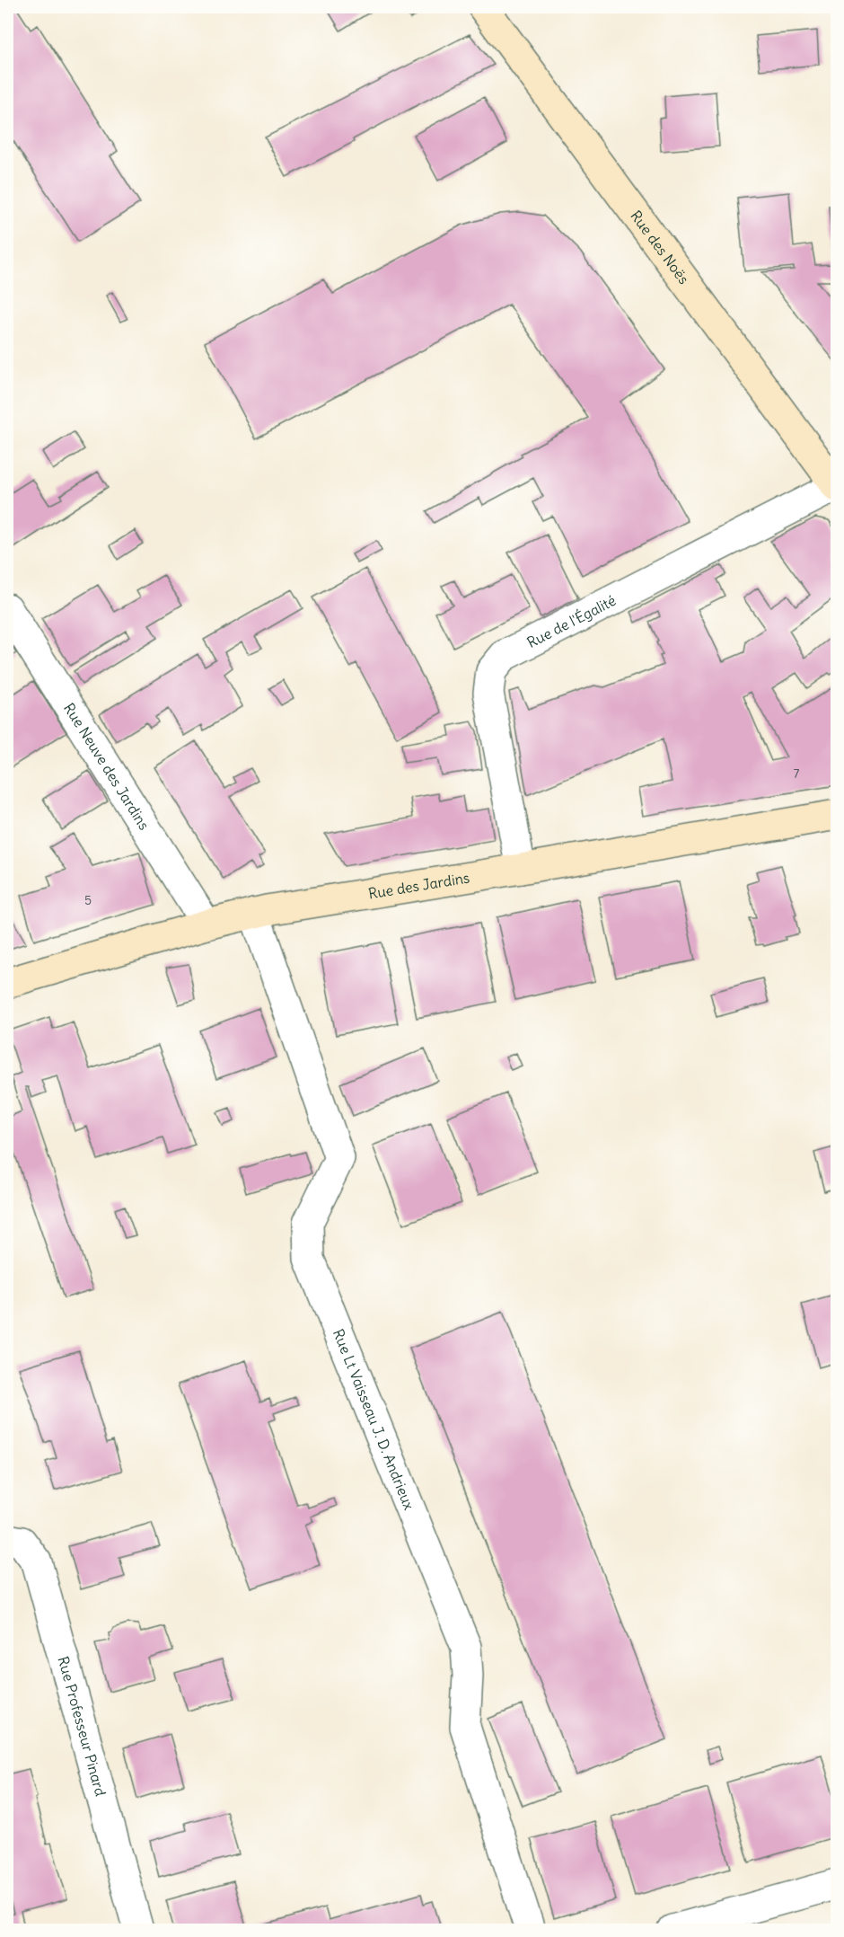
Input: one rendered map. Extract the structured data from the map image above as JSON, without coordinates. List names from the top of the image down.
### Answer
{
  "streets": {
    "street": [
      "Rue des Noës",
      "Rue de l'Égalité",
      "Rue Neuve des Jardins",
      "Rue des Jardins",
      "Rue Lt Vaisseau J. D. Andrieux",
      "Rue Professeur Pinard"
    ]
  },
  "crossings": [
    ["Rue des Noës", "Rue de l'Égalité"],
    ["Rue de l'Égalité", "Rue des Jardins"],
    ["Rue Neuve des Jardins", "Rue des Jardins"],
    ["Rue des Jardins", "Rue Lt Vaisseau J. D. Andrieux"]
  ],
  "house_numbers": ["7", "5"]
}
